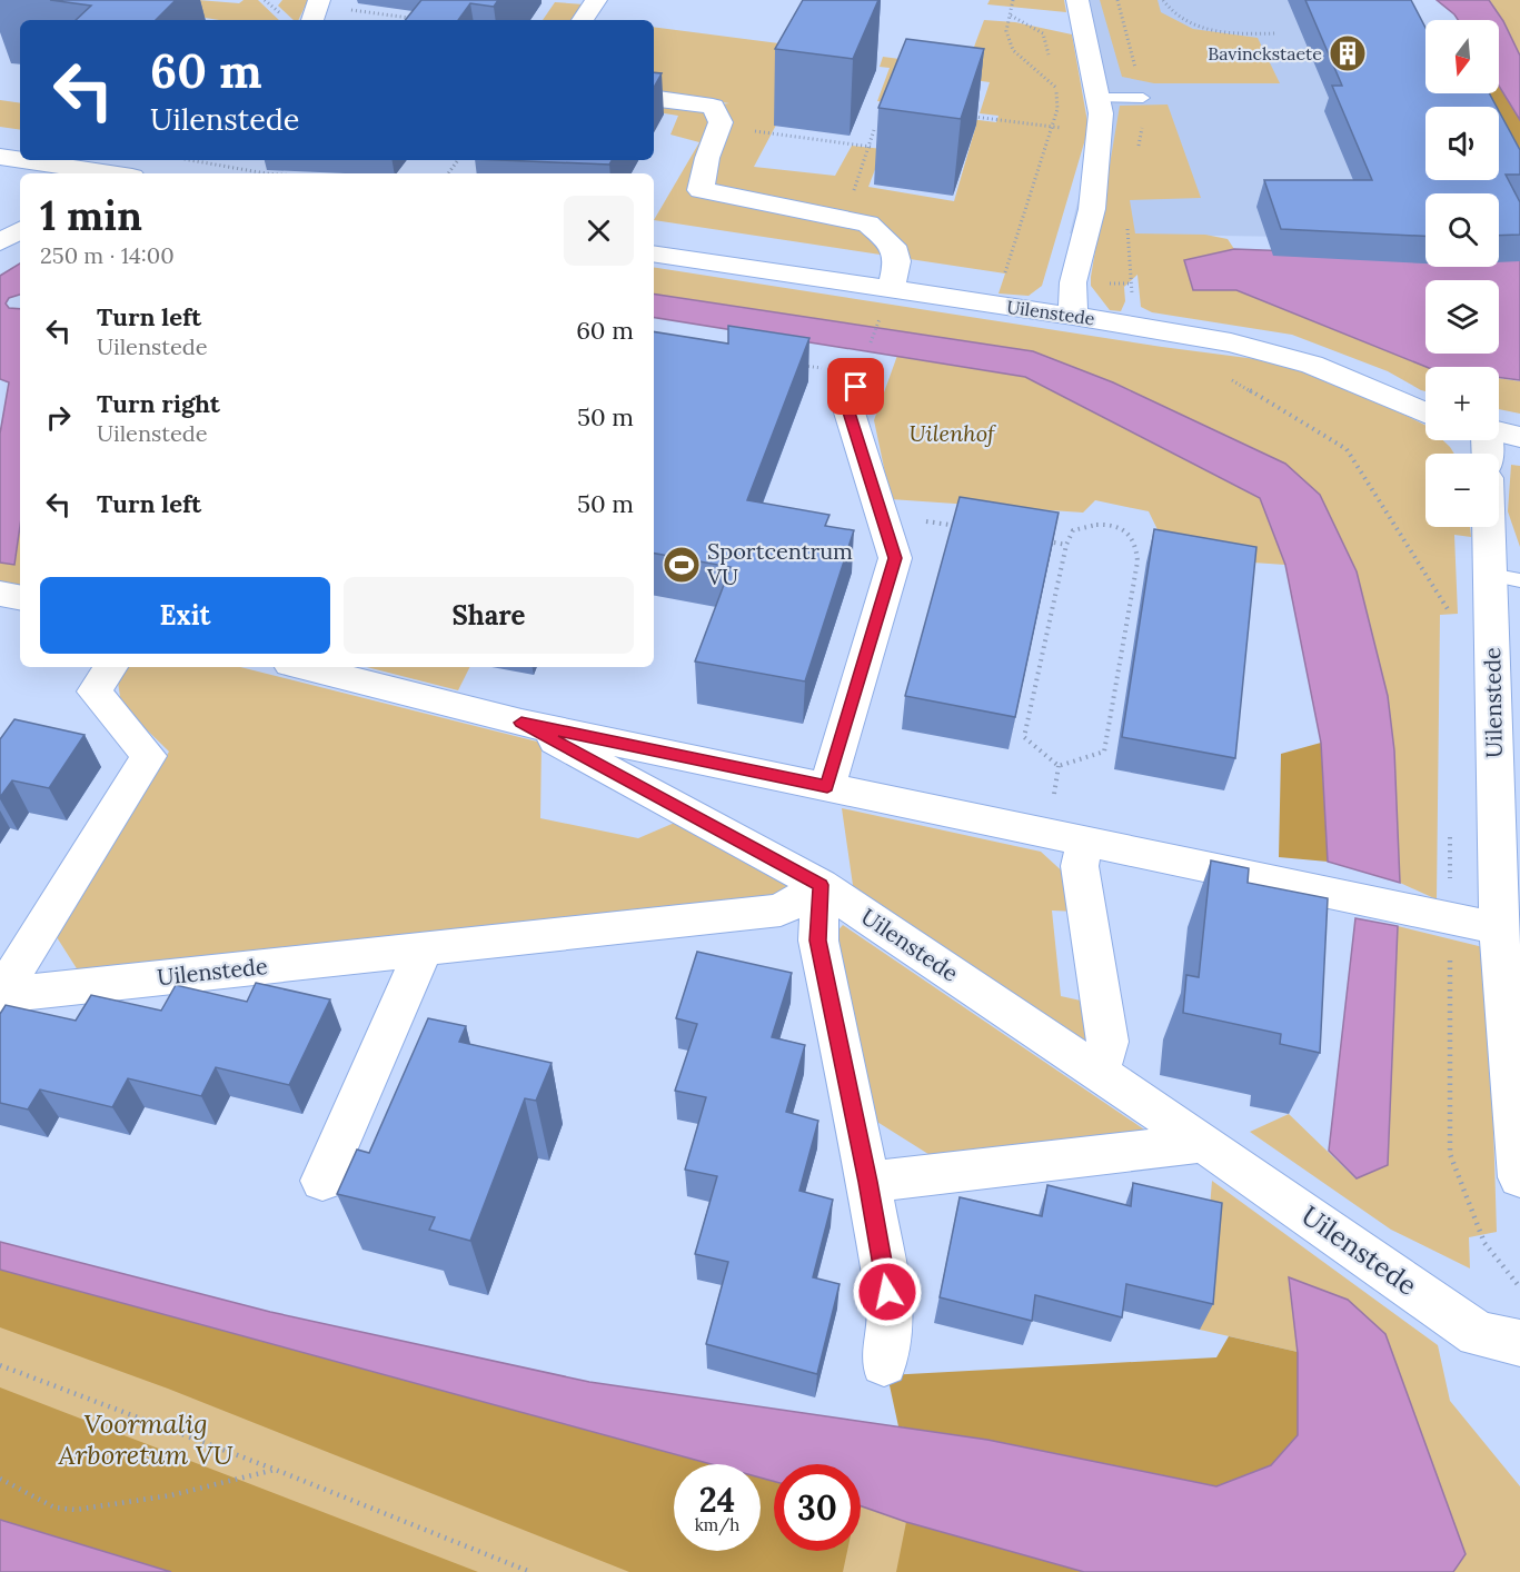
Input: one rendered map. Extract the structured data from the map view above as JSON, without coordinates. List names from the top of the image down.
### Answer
{
  "streets": {
    "street": ["Uilenstede"]
  },
  "parks": ["Uilenhof", "Voormalig Arboretum VU"],
  "places": {
    "building": ["Bavinckstaete"],
    "sports": ["Sportcentrum VU"]
  },
  "north": "bottom",
  "page": {
    "map_buttons": ["+", "−"],
    "turn": ["60 m", "Uilenstede"],
    "heading": ["1 min", "250 m · 14:00"],
    "list": [
      {
        "name": "Turn left",
        "note": "Uilenstede",
        "value": "60 m"
      },
      {
        "name": "Turn right",
        "note": "Uilenstede",
        "value": "50 m"
      },
      {
        "name": "Turn left",
        "value": "50 m"
      }
    ],
    "buttons": ["Exit", "Share"],
    "speed": "24 km/h",
    "limit": "30"
  }
}
